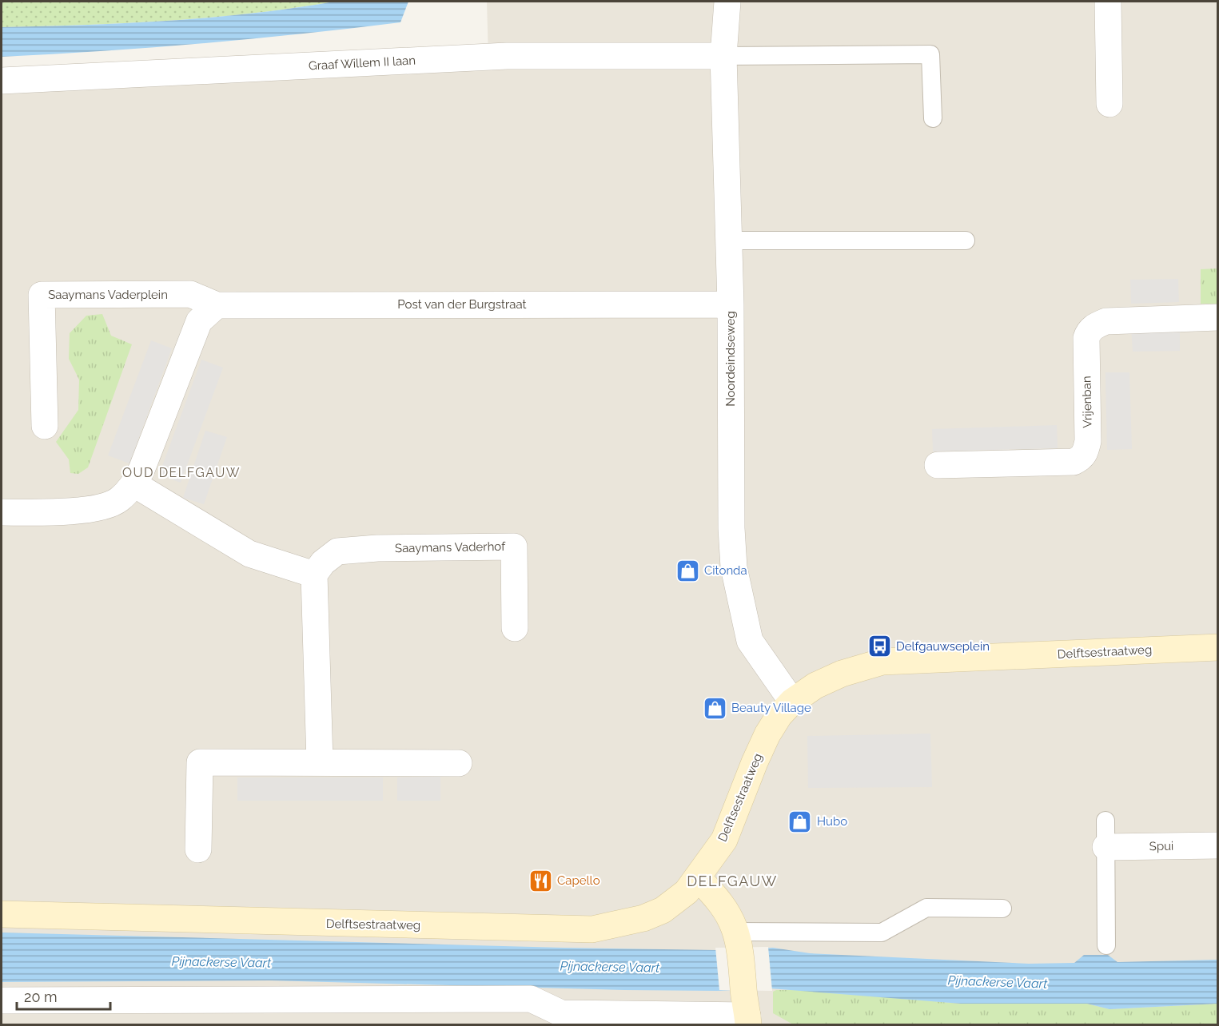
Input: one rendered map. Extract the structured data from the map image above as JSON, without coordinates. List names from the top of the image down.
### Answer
{
  "streets": {
    "street": [
      "Graaf Willem II laan",
      "Saaymans Vaderplein",
      "Post van der Burgstraat",
      "Noordeindseweg",
      "Vrijenban",
      "Saaymans Vaderhof",
      "Delftsestraatweg",
      "Spui"
    ]
  },
  "crossings": [
    ["Graaf Willem II laan", "Noordeindseweg"],
    ["Saaymans Vaderplein", "Post van der Burgstraat"],
    ["Post van der Burgstraat", "Noordeindseweg"],
    ["Noordeindseweg", "Delftsestraatweg"]
  ],
  "districts": ["OUD DELFGAUW", "DELFGAUW"],
  "water": ["Pijnackerse Vaart"],
  "places": {
    "shop": ["Citonda", "Beauty Village", "Hubo"],
    "bus stop": ["Delfgauwseplein"],
    "restaurant": ["Capello"]
  },
  "scale_bar": "20 m"
}
